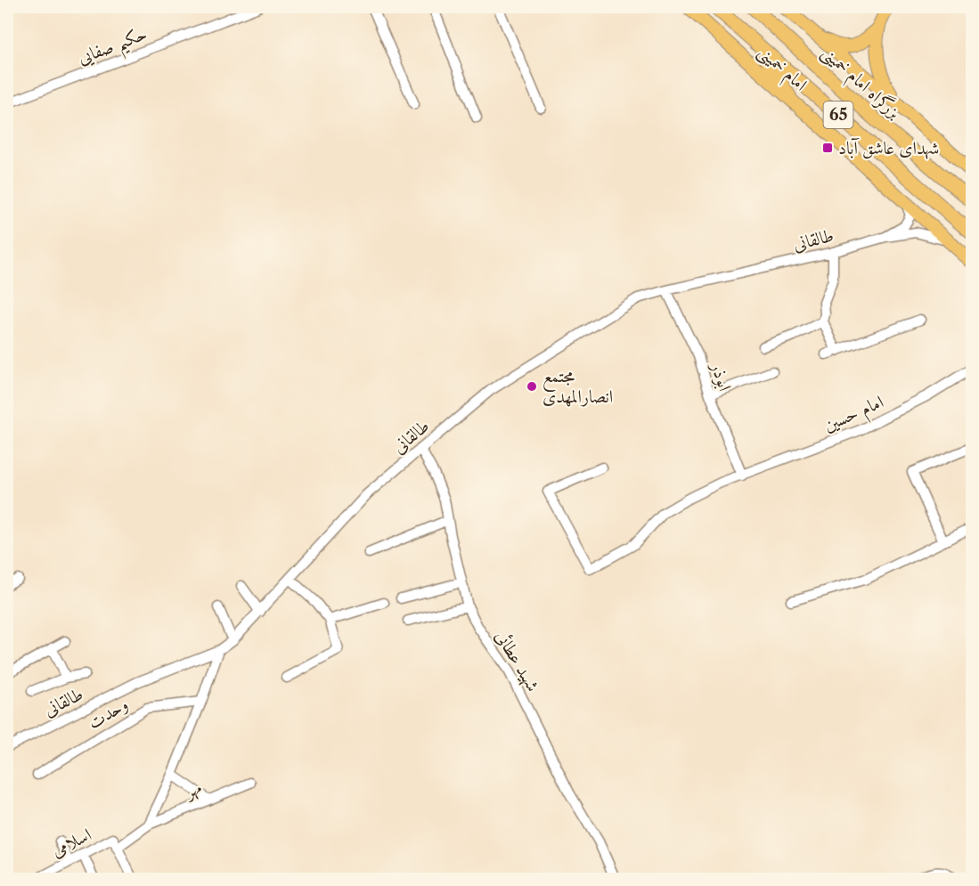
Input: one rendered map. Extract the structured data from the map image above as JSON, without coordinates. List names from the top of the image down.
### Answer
{
  "streets": {
    "highway": ["بزرگراه امام خمینی", "65"],
    "main road": ["امام خمینی"],
    "street": [
      "حکیم صفایی",
      "طالقانی",
      "ابوذر",
      "امام حسین",
      "شهید عطائی",
      "وحدت",
      "مهر",
      "اسلامی"
    ]
  },
  "crossings": [
    ["طالقانی", "ابوذر"],
    ["طالقانی", "شهید عطائی"],
    ["ابوذر", "امام حسین"]
  ],
  "places": {
    "transit": ["شهدای عاشق آباد"],
    "other": ["مجتمع انصارالمهدی"]
  }
}
